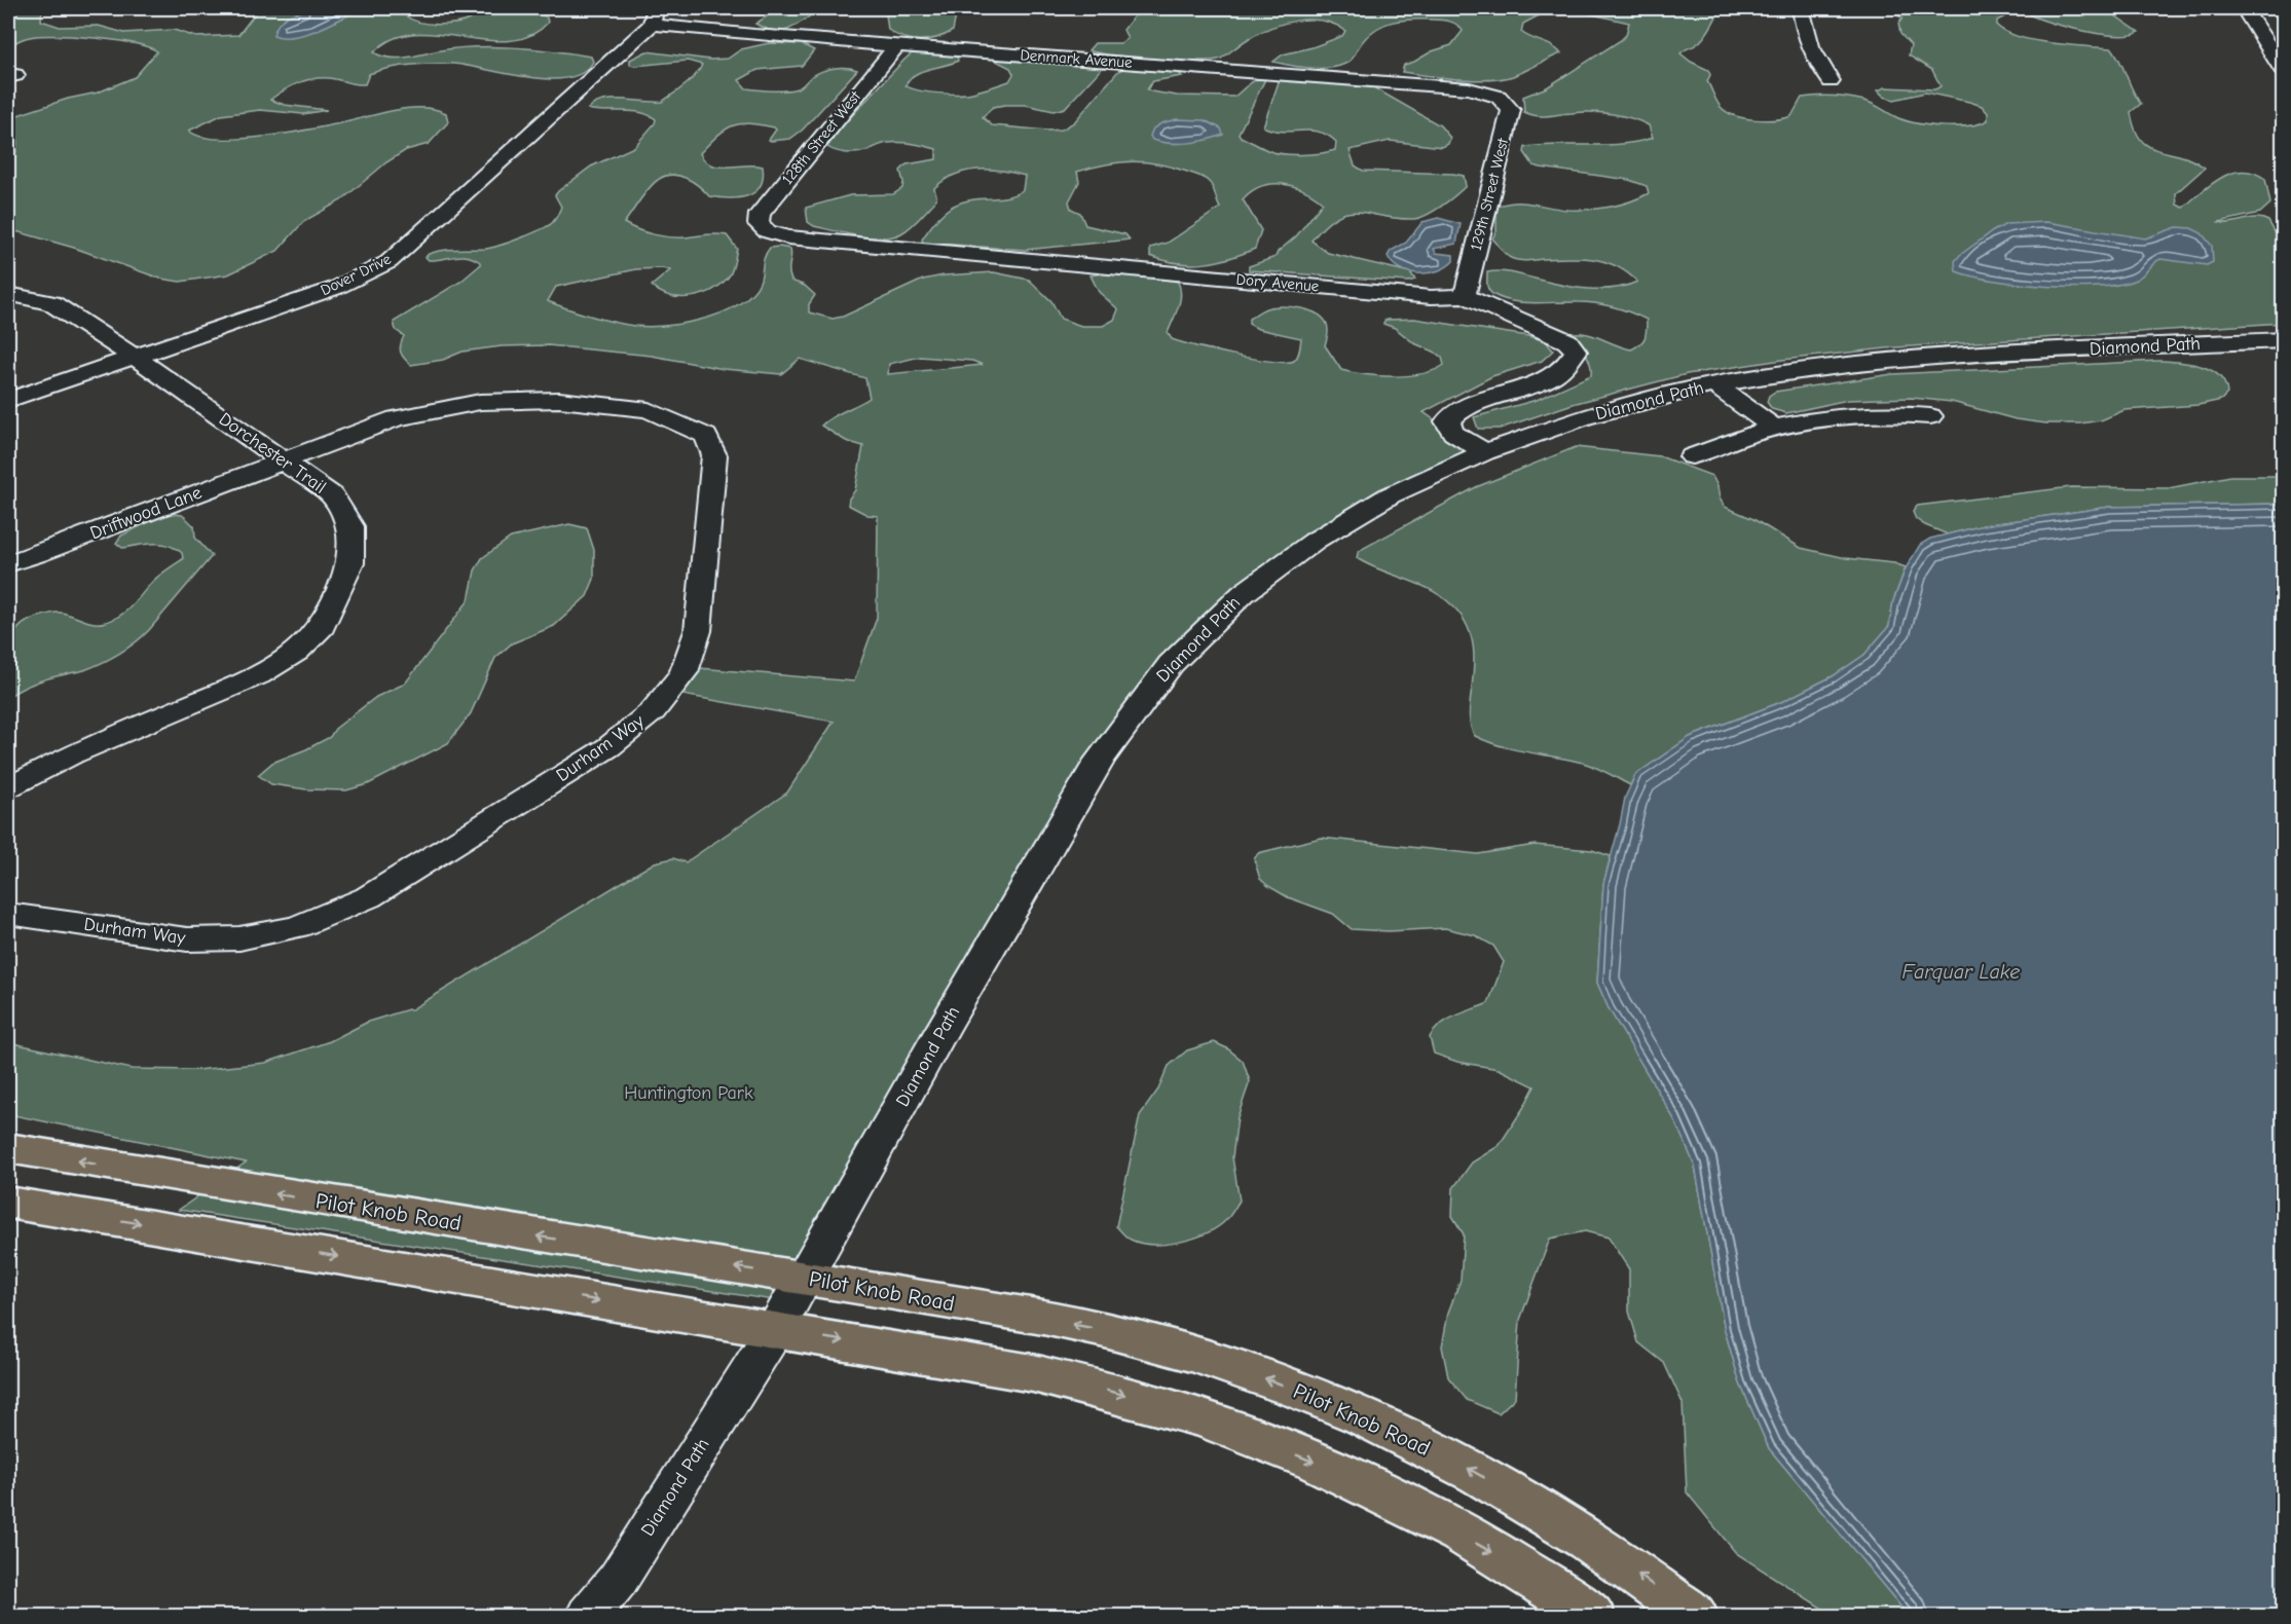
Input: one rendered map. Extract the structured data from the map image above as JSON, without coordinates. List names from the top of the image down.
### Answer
{
  "streets": {
    "main road": ["Pilot Knob Road"],
    "street": [
      "Denmark Avenue",
      "128th Street West",
      "129th Street West",
      "Dover Drive",
      "Dory Avenue",
      "Diamond Path",
      "Dorchester Trail",
      "Driftwood Lane",
      "Durham Way"
    ]
  },
  "crossings": [
    ["Denmark Avenue", "128th Street West"],
    ["Denmark Avenue", "129th Street West"],
    ["Denmark Avenue", "Dover Drive"],
    ["128th Street West", "Dory Avenue"],
    ["129th Street West", "Dory Avenue"],
    ["Dover Drive", "Dorchester Trail"],
    ["Dory Avenue", "Diamond Path"],
    ["Diamond Path", "Pilot Knob Road"],
    ["Dorchester Trail", "Driftwood Lane"],
    ["Dorchester Trail", "Durham Way"],
    ["Driftwood Lane", "Durham Way"]
  ],
  "water": ["Farquar Lake"],
  "parks": ["Huntington Park"]
}
